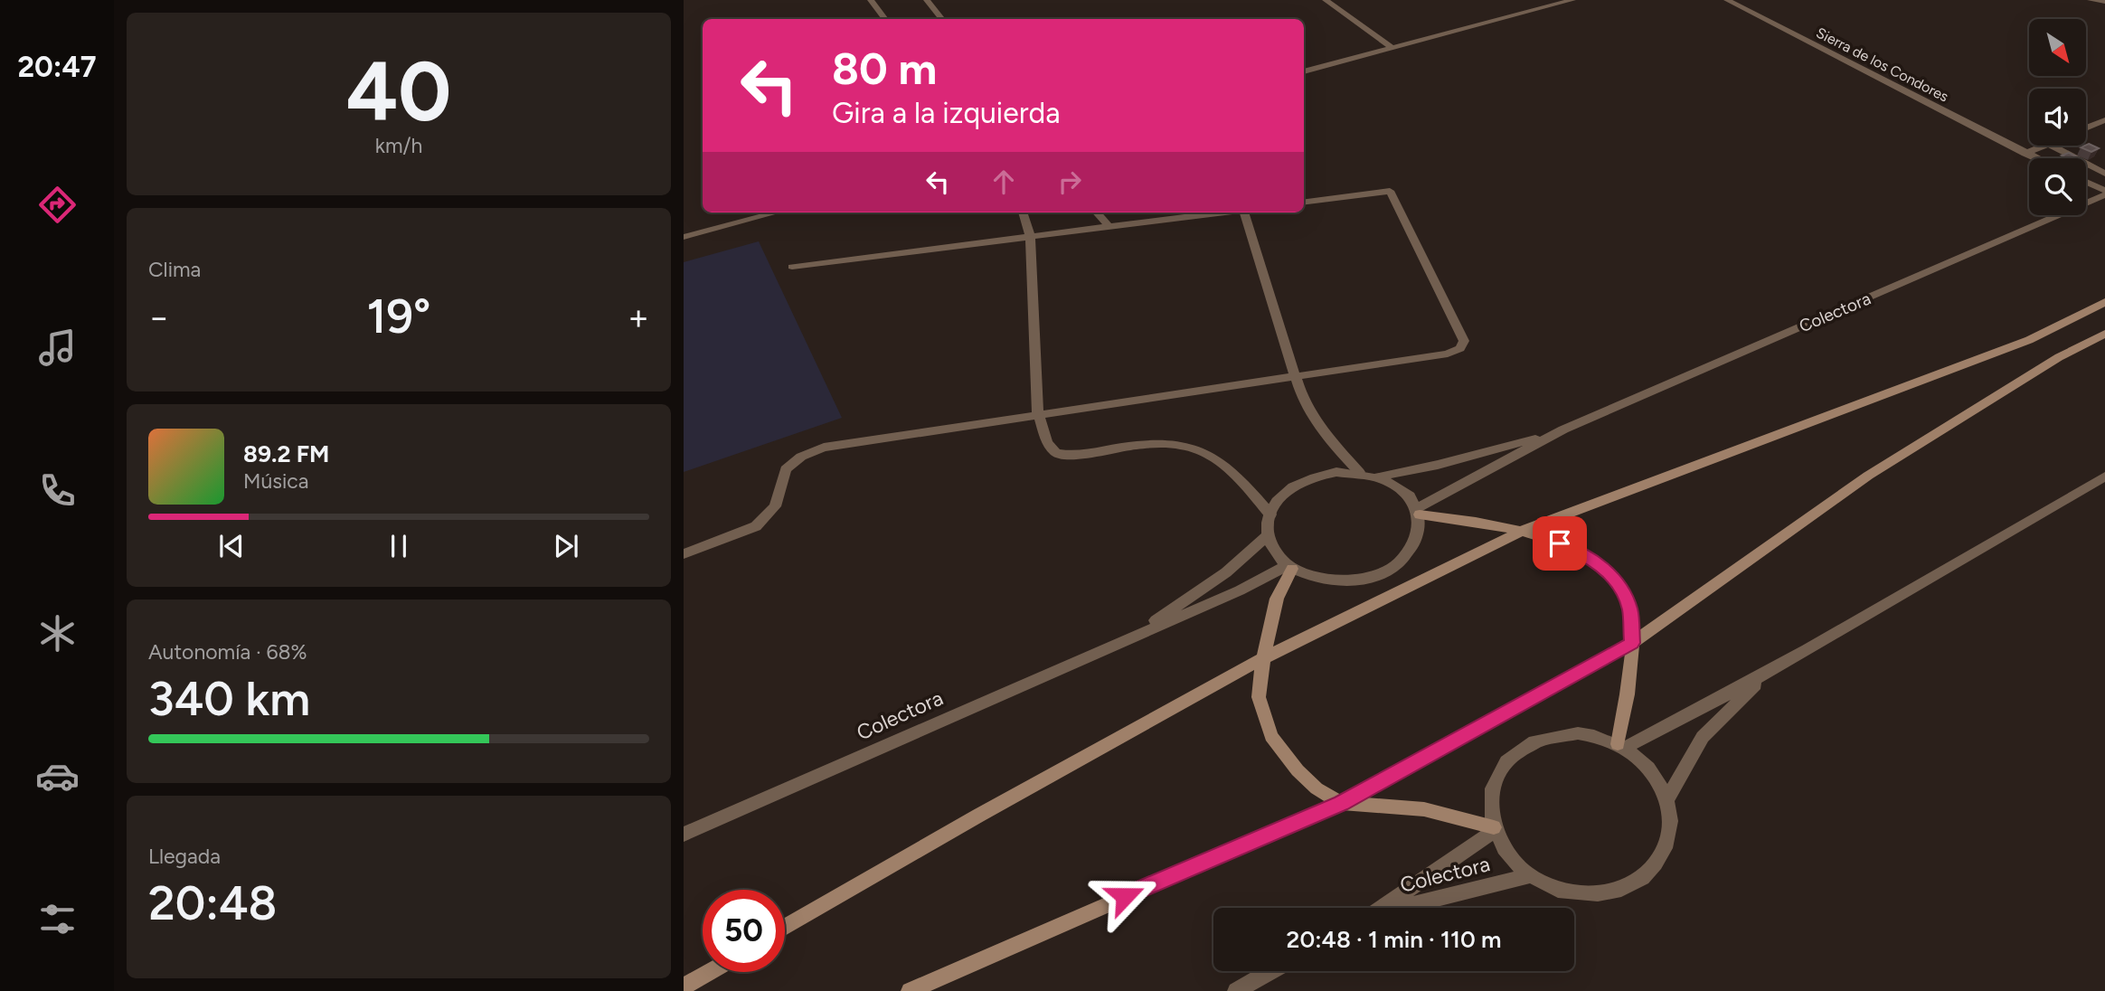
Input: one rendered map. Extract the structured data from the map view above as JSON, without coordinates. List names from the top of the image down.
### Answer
{
  "streets": {
    "street": ["Sierra de los Condores", "Colectora"]
  },
  "north": "bottom right",
  "page": {
    "tabs": "20:47",
    "tile": [
      ["40", "km/h"],
      "Clima",
      ["Autonomía · 68%", "340 km"],
      ["Llegada", "20:48"]
    ],
    "turn": ["80 m", "Gira a la izquierda"],
    "heat": ["−", "19°", "+"],
    "song": ["89.2 FM", "Música"],
    "limit": "50",
    "trip": "20:48 · 1 min · 110 m"
  }
}
